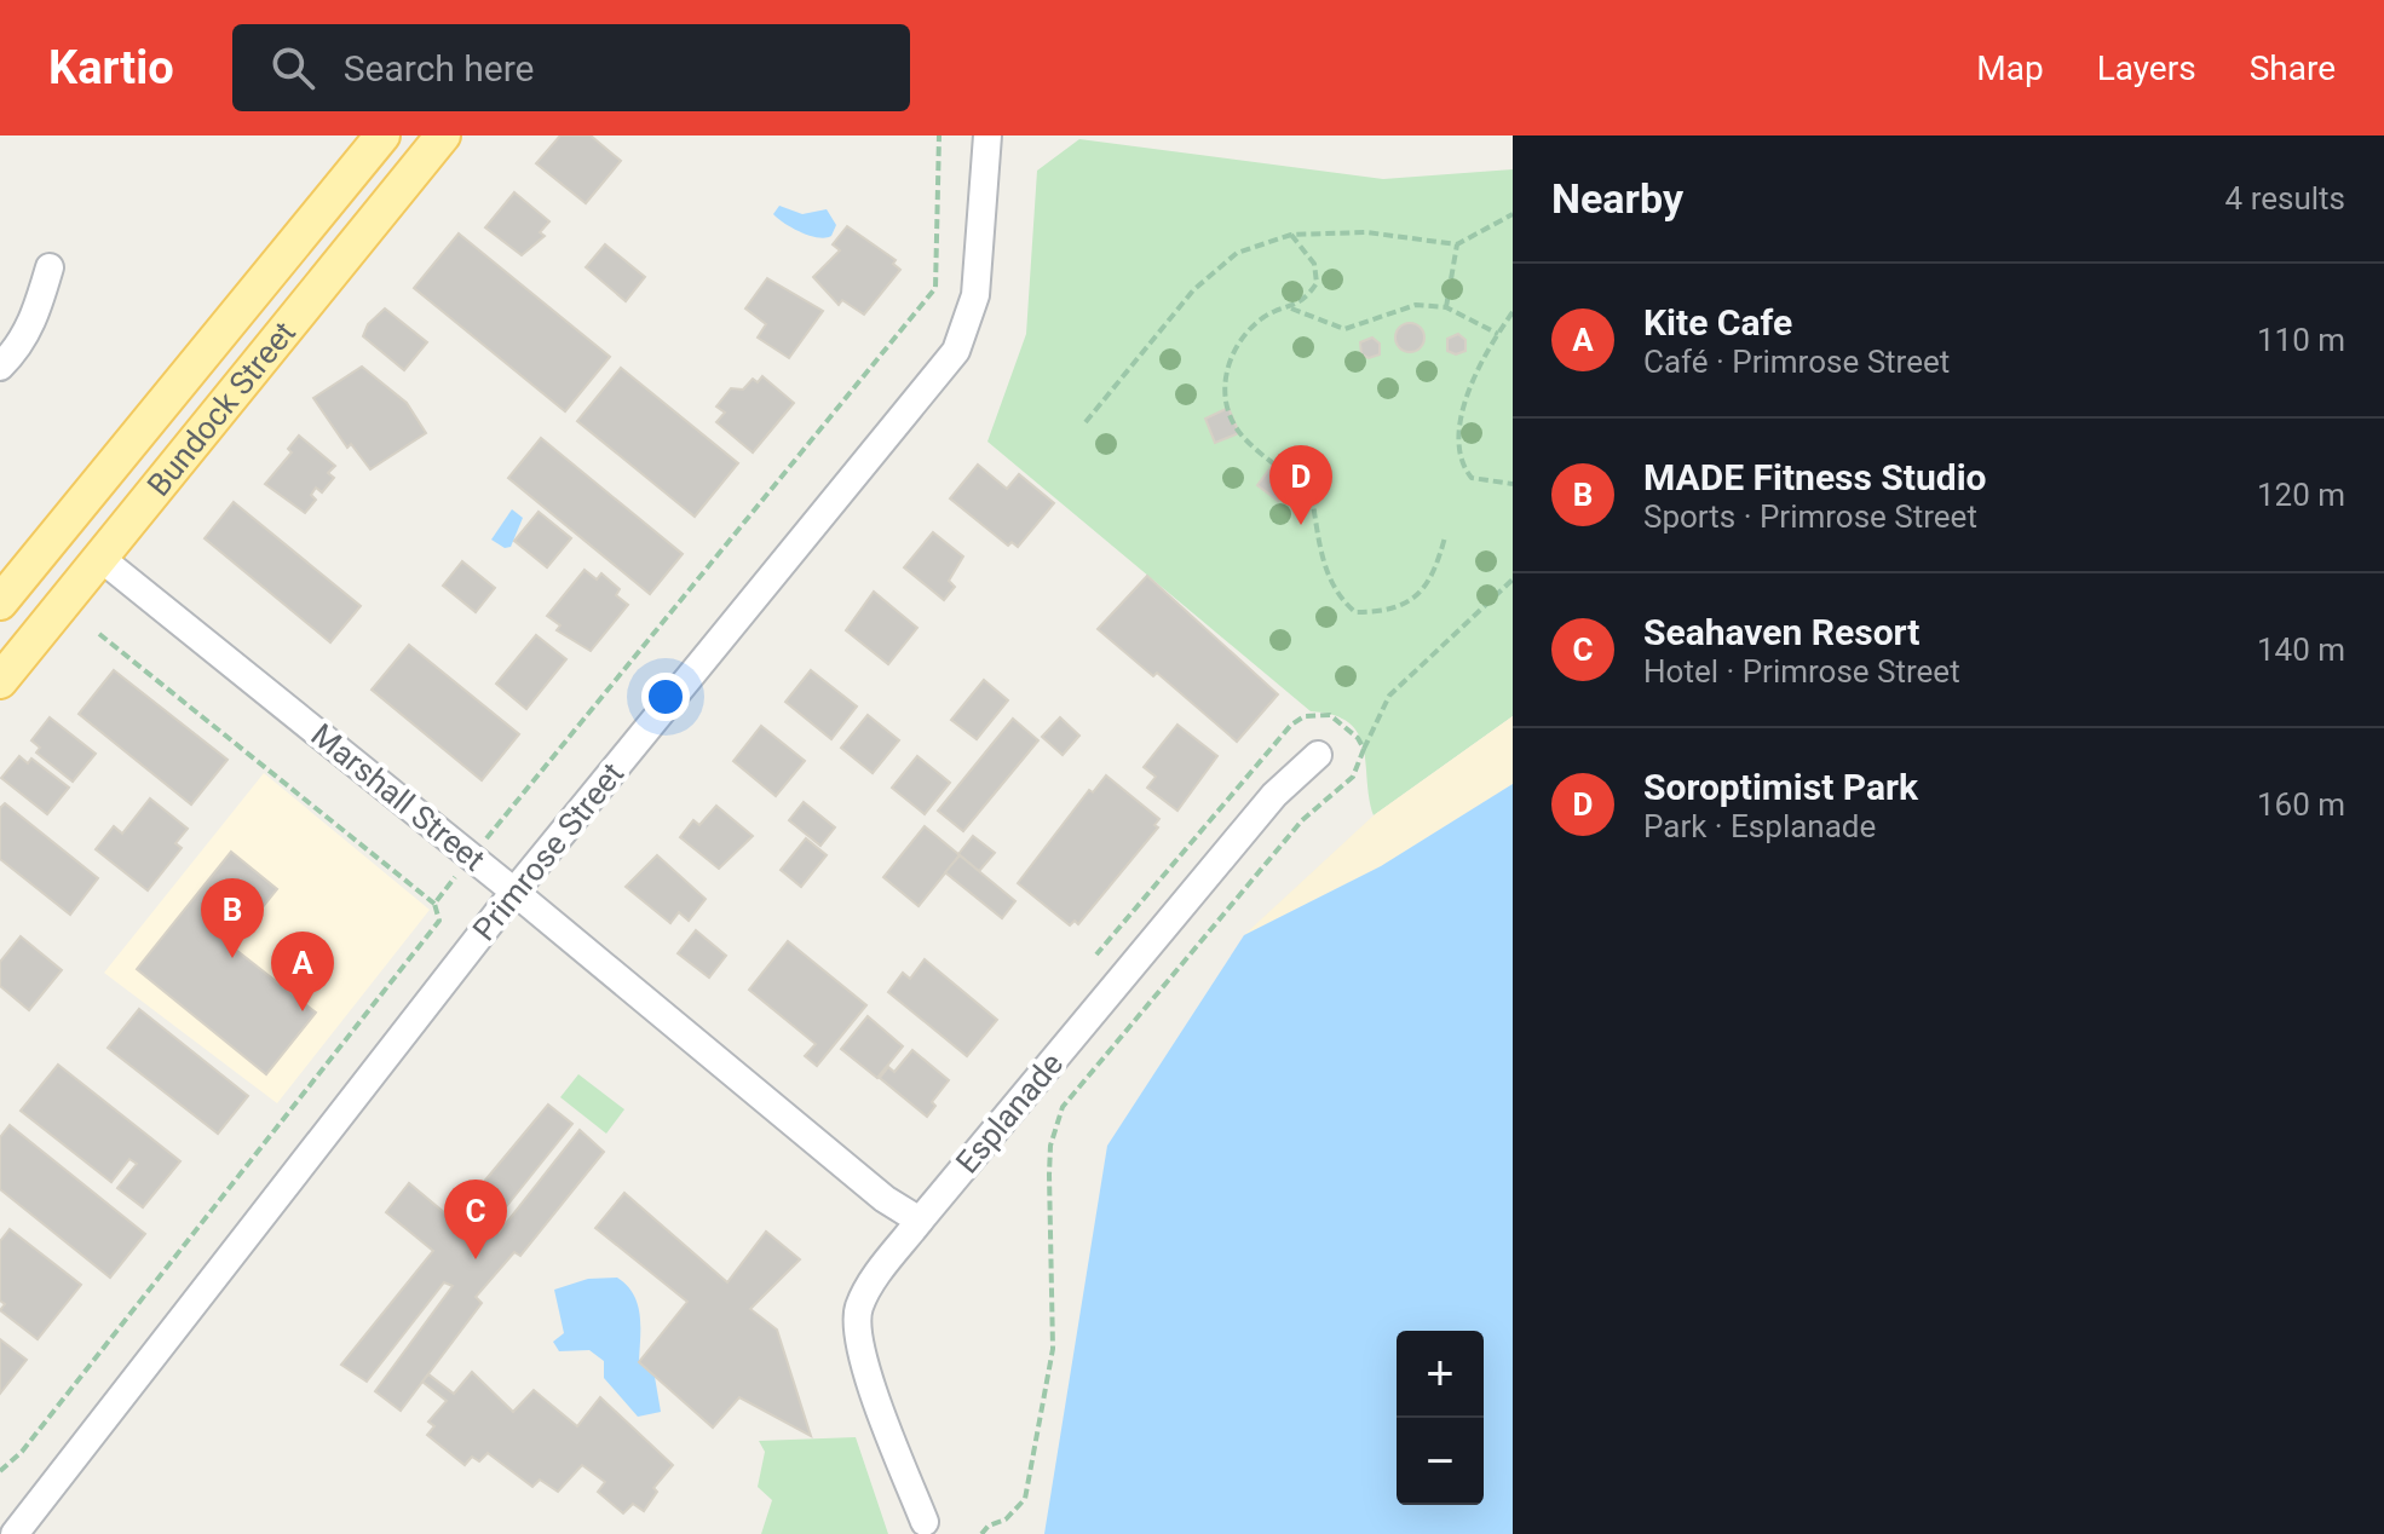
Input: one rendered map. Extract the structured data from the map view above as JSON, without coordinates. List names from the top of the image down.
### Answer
{
  "streets": {
    "main road": ["Bundock Street"],
    "street": ["Marshall Street", "Primrose Street", "Esplanade"]
  },
  "crossings": [
    ["Bundock Street", "Marshall Street"],
    ["Marshall Street", "Primrose Street"],
    ["Marshall Street", "Esplanade"]
  ],
  "page": {
    "header": "Kartio",
    "search": "Search here",
    "nav": ["Map", "Layers", "Share"],
    "heading": ["Nearby", "4 results"],
    "list": [
      {
        "mark": "A",
        "name": "Kite Cafe",
        "note": "Café · Primrose Street",
        "value": "110 m"
      },
      {
        "mark": "B",
        "name": "MADE Fitness Studio",
        "note": "Sports · Primrose Street",
        "value": "120 m"
      },
      {
        "mark": "C",
        "name": "Seahaven Resort",
        "note": "Hotel · Primrose Street",
        "value": "140 m"
      },
      {
        "mark": "D",
        "name": "Soroptimist Park",
        "note": "Park · Esplanade",
        "value": "160 m"
      }
    ],
    "pins": [
      "D",
      "B",
      "A",
      "C"
    ],
    "map_buttons": ["+", "−"]
  }
}
